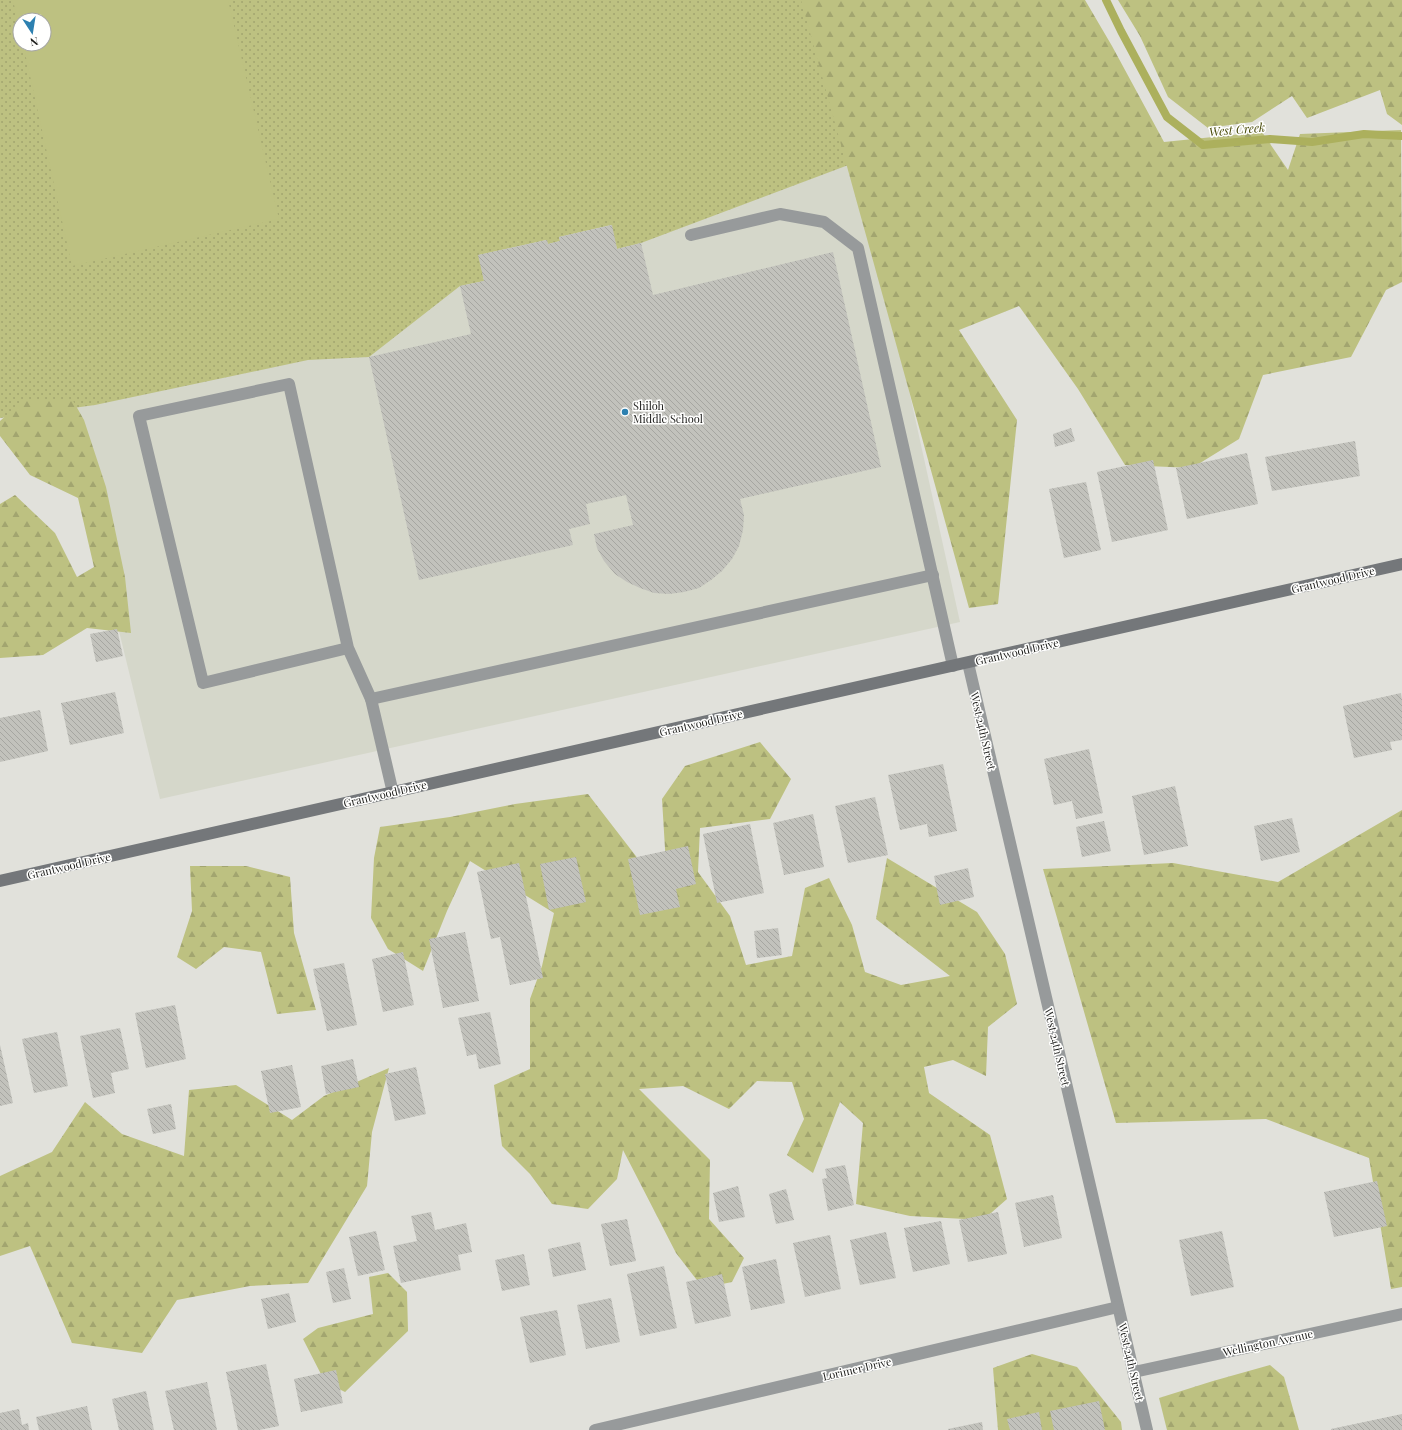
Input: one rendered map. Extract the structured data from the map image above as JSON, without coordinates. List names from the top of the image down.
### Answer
{
  "streets": {
    "street": [
      "Grantwood Drive",
      "West 24th Street",
      "Wellington Avenue",
      "Lorimer Drive"
    ]
  },
  "crossings": [
    ["Grantwood Drive", "West 24th Street"],
    ["West 24th Street", "Wellington Avenue"],
    ["West 24th Street", "Lorimer Drive"]
  ],
  "water": ["West Creek"],
  "places": ["Shiloh Middle School"],
  "north": "bottom"
}
